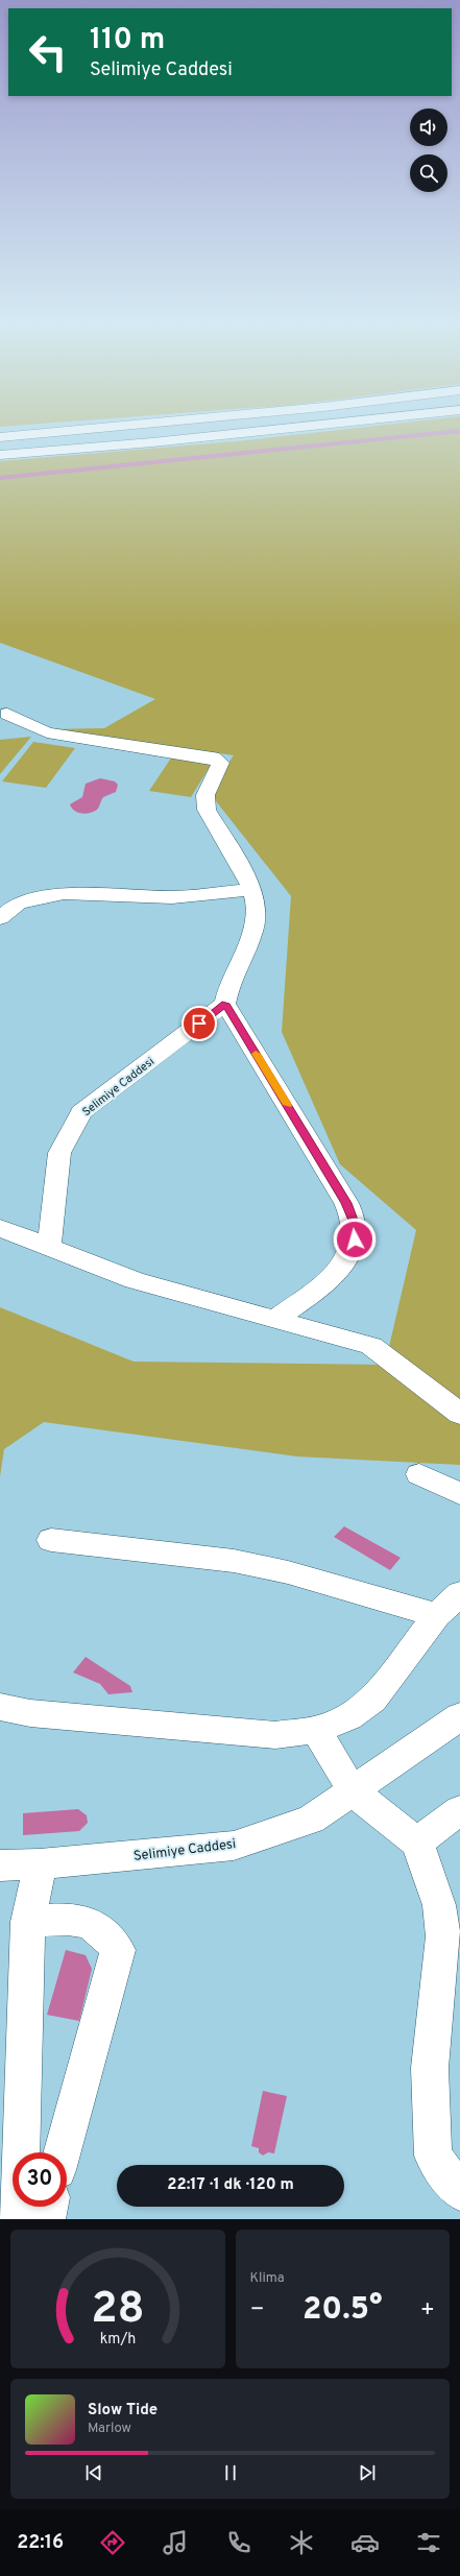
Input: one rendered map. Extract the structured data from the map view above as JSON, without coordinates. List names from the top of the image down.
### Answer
{
  "streets": {
    "main road": ["Selimiye Caddesi"]
  },
  "page": {
    "turn": ["110 m", "Selimiye Caddesi"],
    "limit": "30",
    "trip": "22:17 · 1 dk · 120 m",
    "tile": "Klima",
    "heat": ["−", "20.5°", "+"],
    "song": ["Slow Tide", "Marlow"],
    "tabs": "22:16",
    "gauge": ["28", "km/h"]
  }
}
